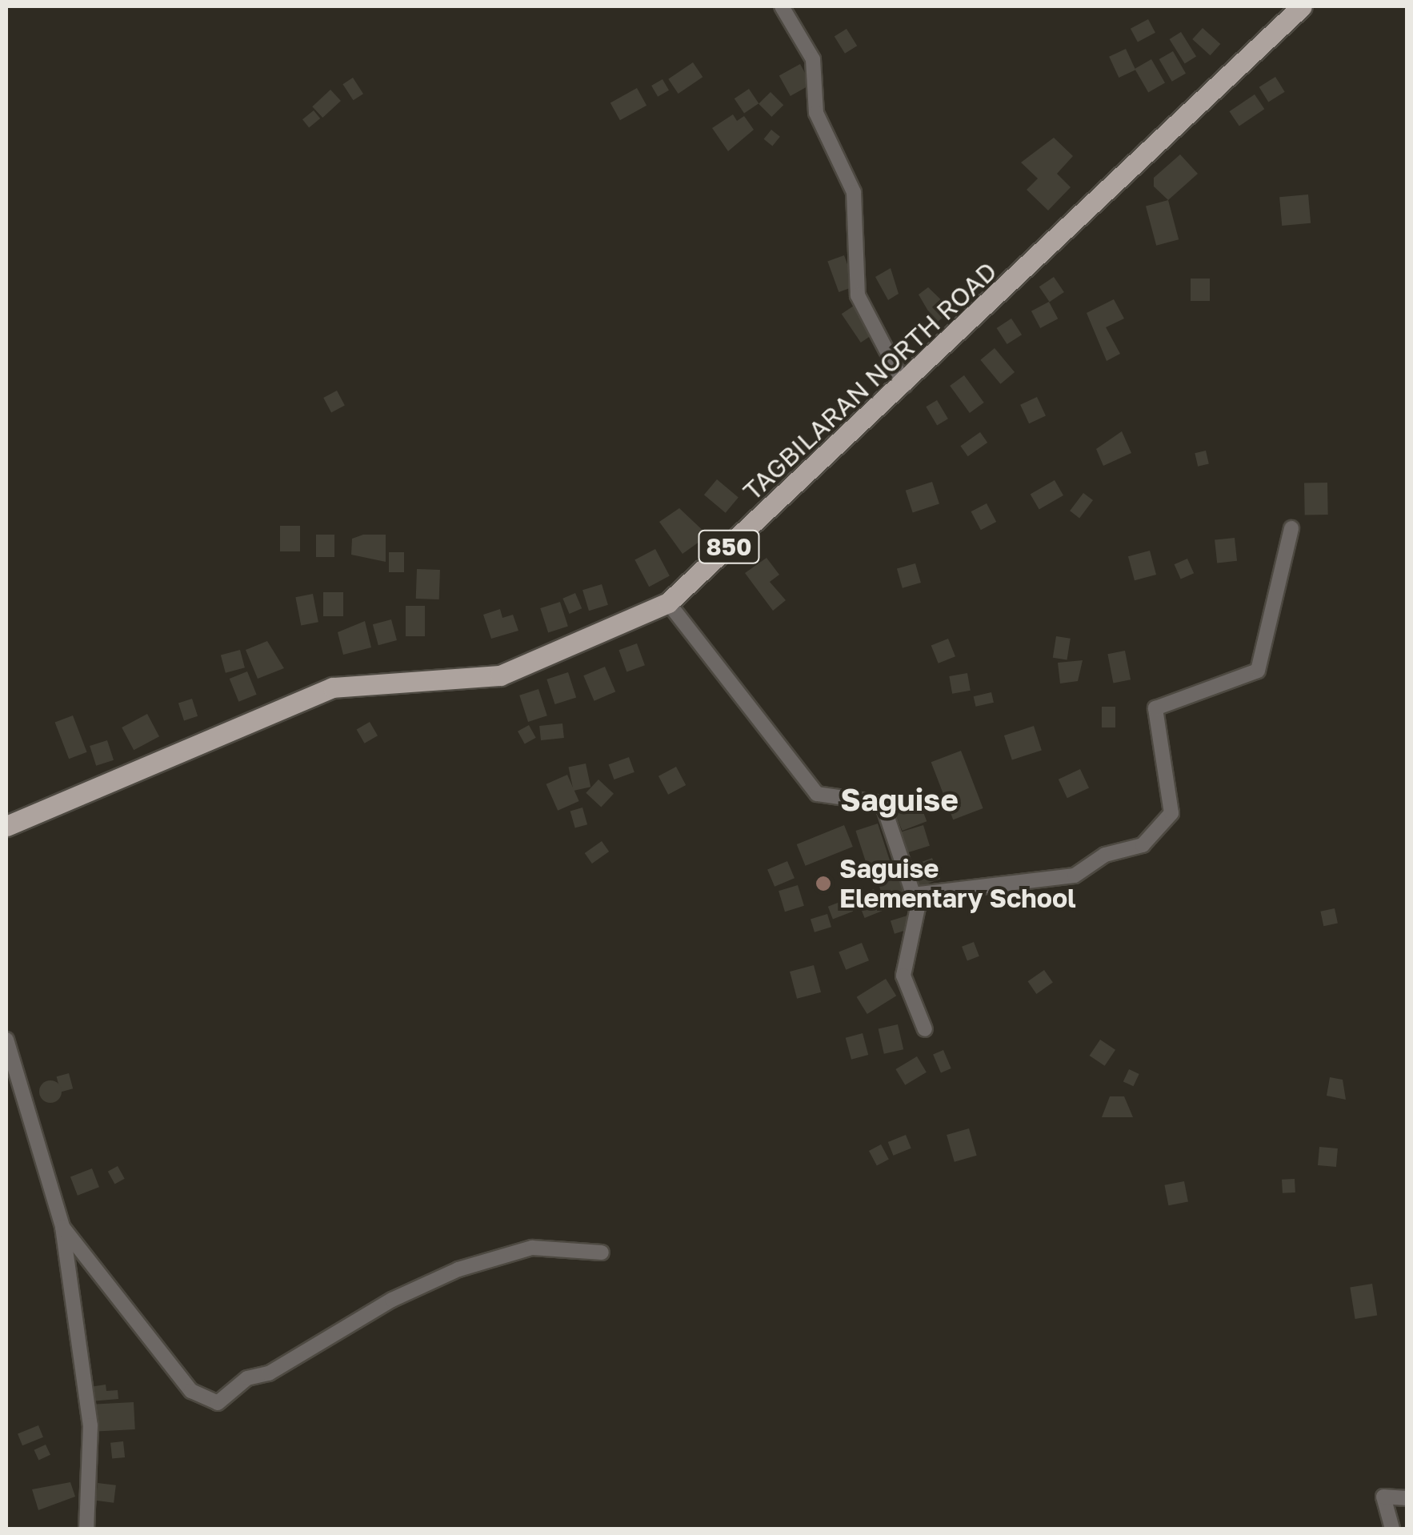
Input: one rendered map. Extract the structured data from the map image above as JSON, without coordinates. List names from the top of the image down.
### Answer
{
  "streets": {
    "main road": ["TAGBILARAN NORTH ROAD", "850"]
  },
  "districts": ["Saguise"],
  "places": ["Saguise Elementary School"]
}
